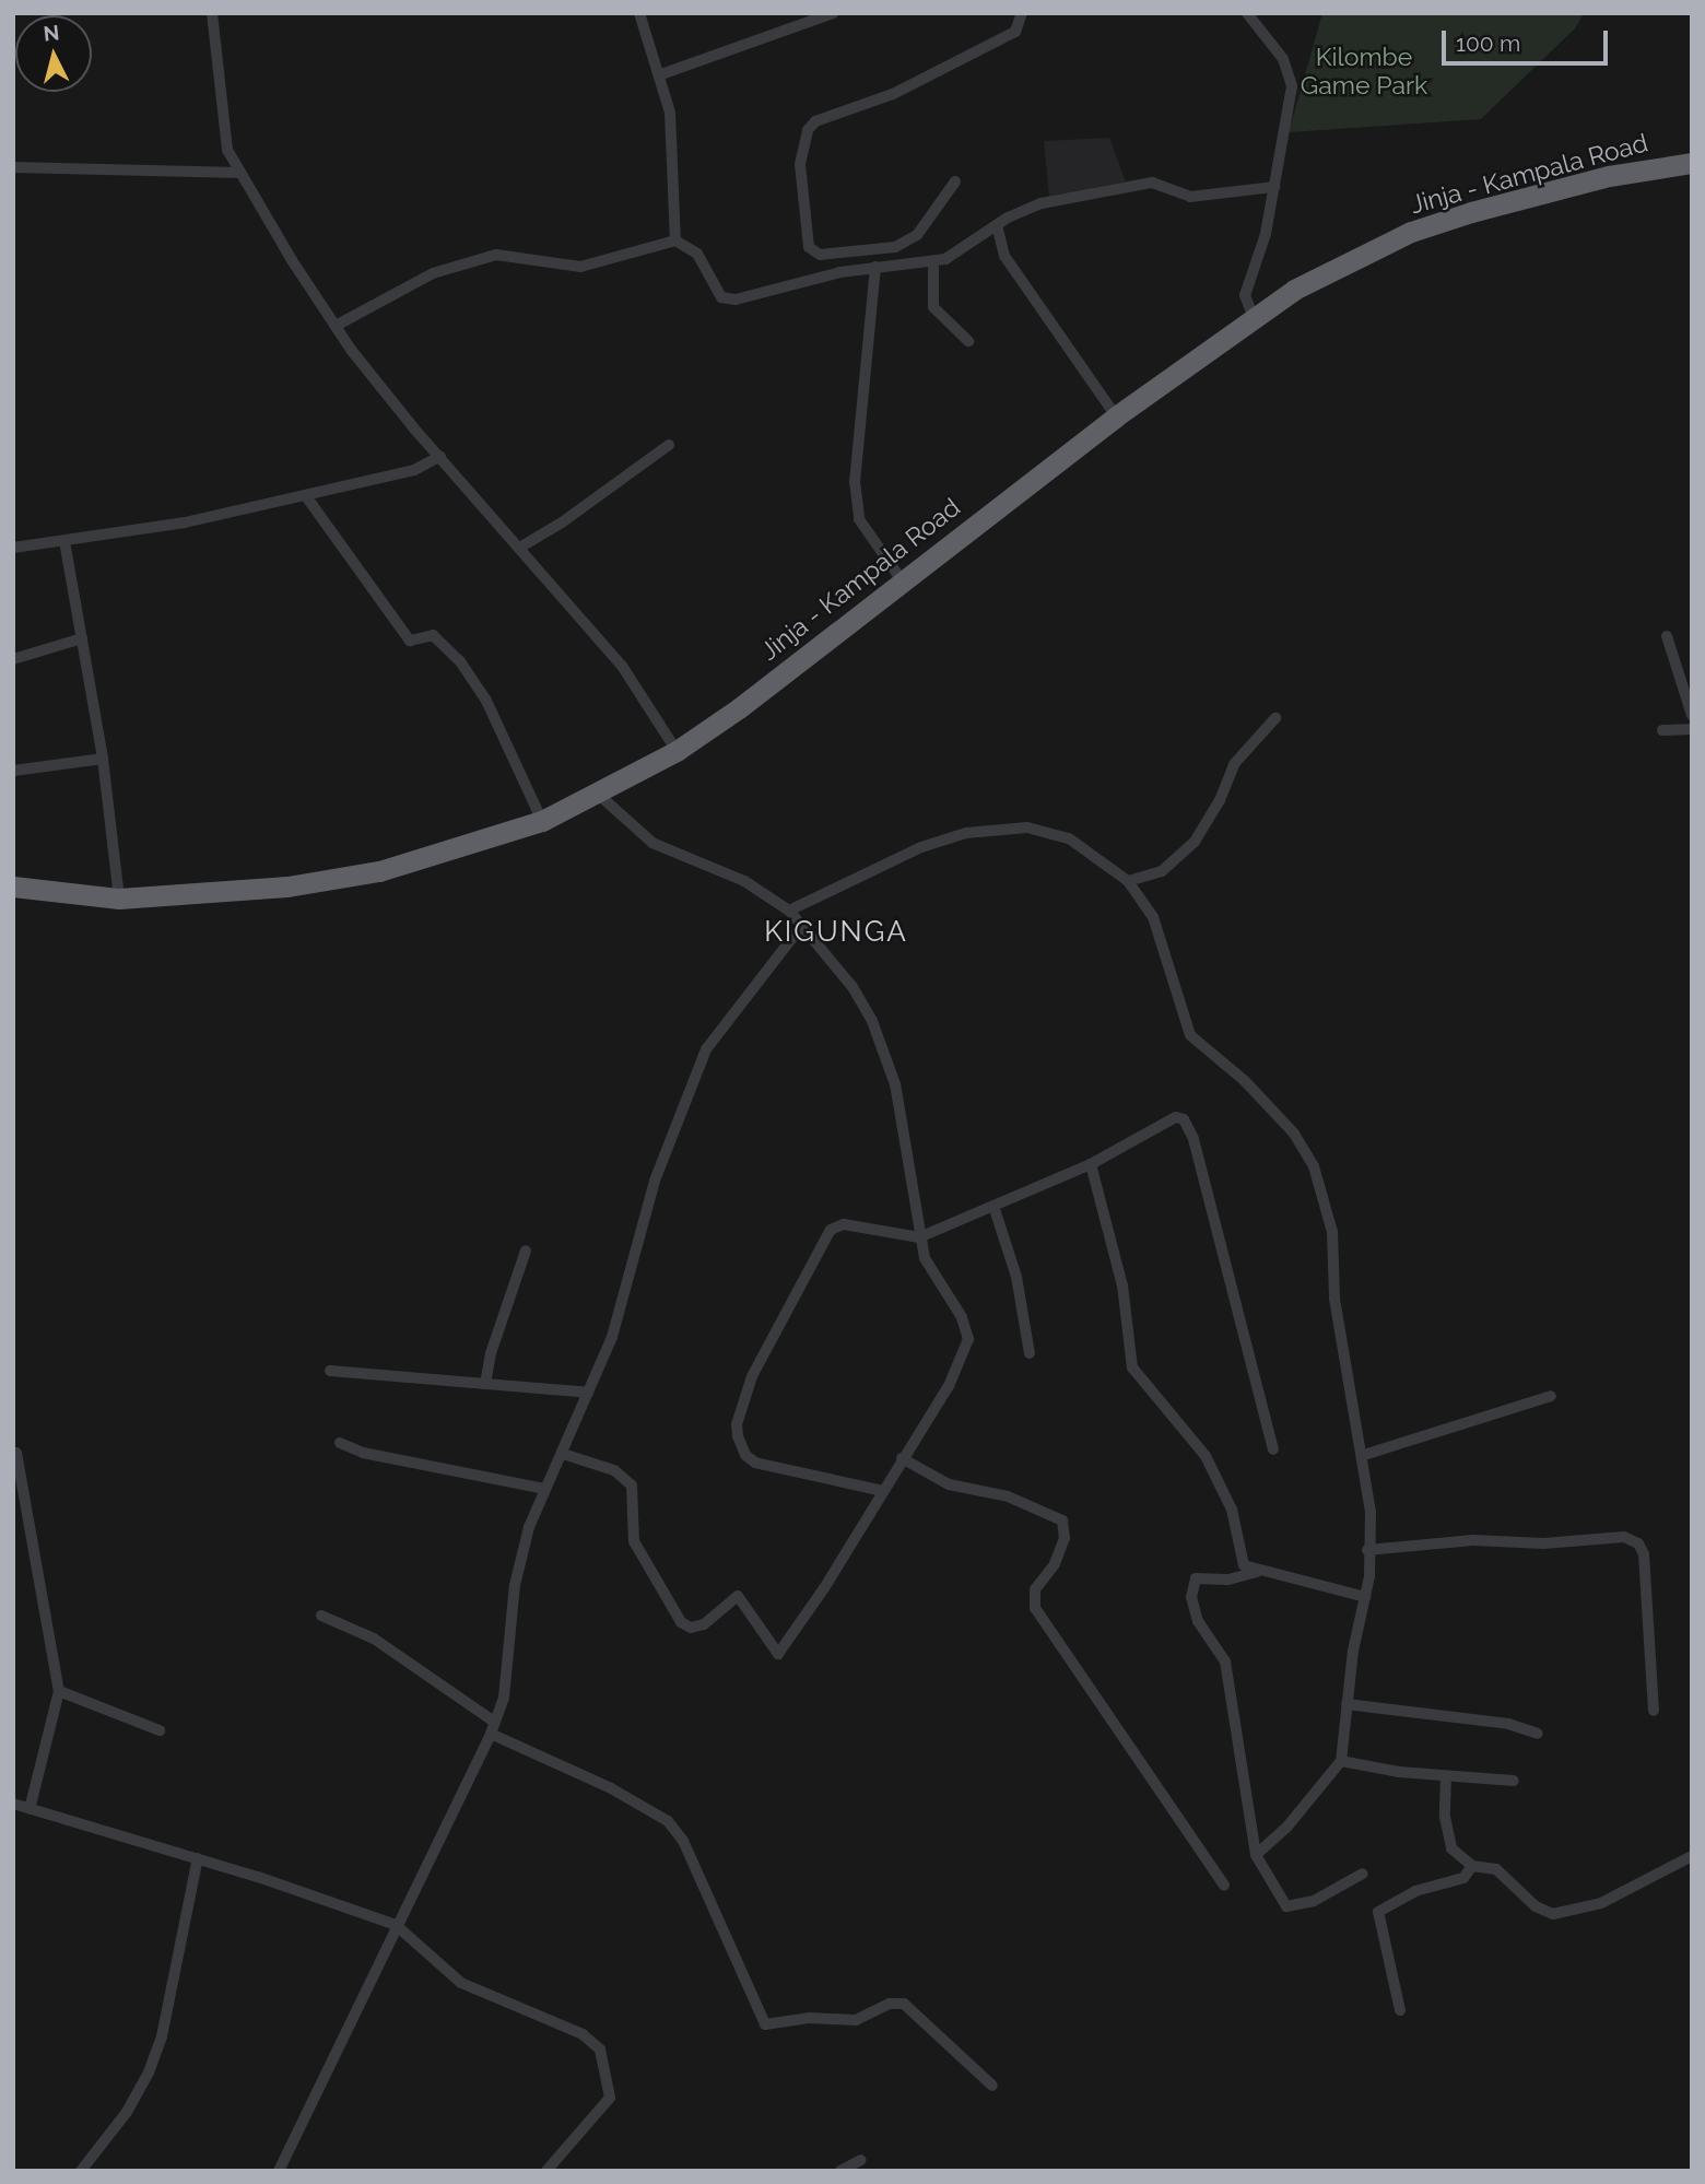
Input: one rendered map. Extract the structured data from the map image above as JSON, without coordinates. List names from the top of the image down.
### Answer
{
  "streets": {
    "highway": ["Jinja - Kampala Road"]
  },
  "districts": ["KIGUNGA"],
  "parks": ["Kilombe Game Park"],
  "scale_bar": "100 m",
  "north": "top"
}
